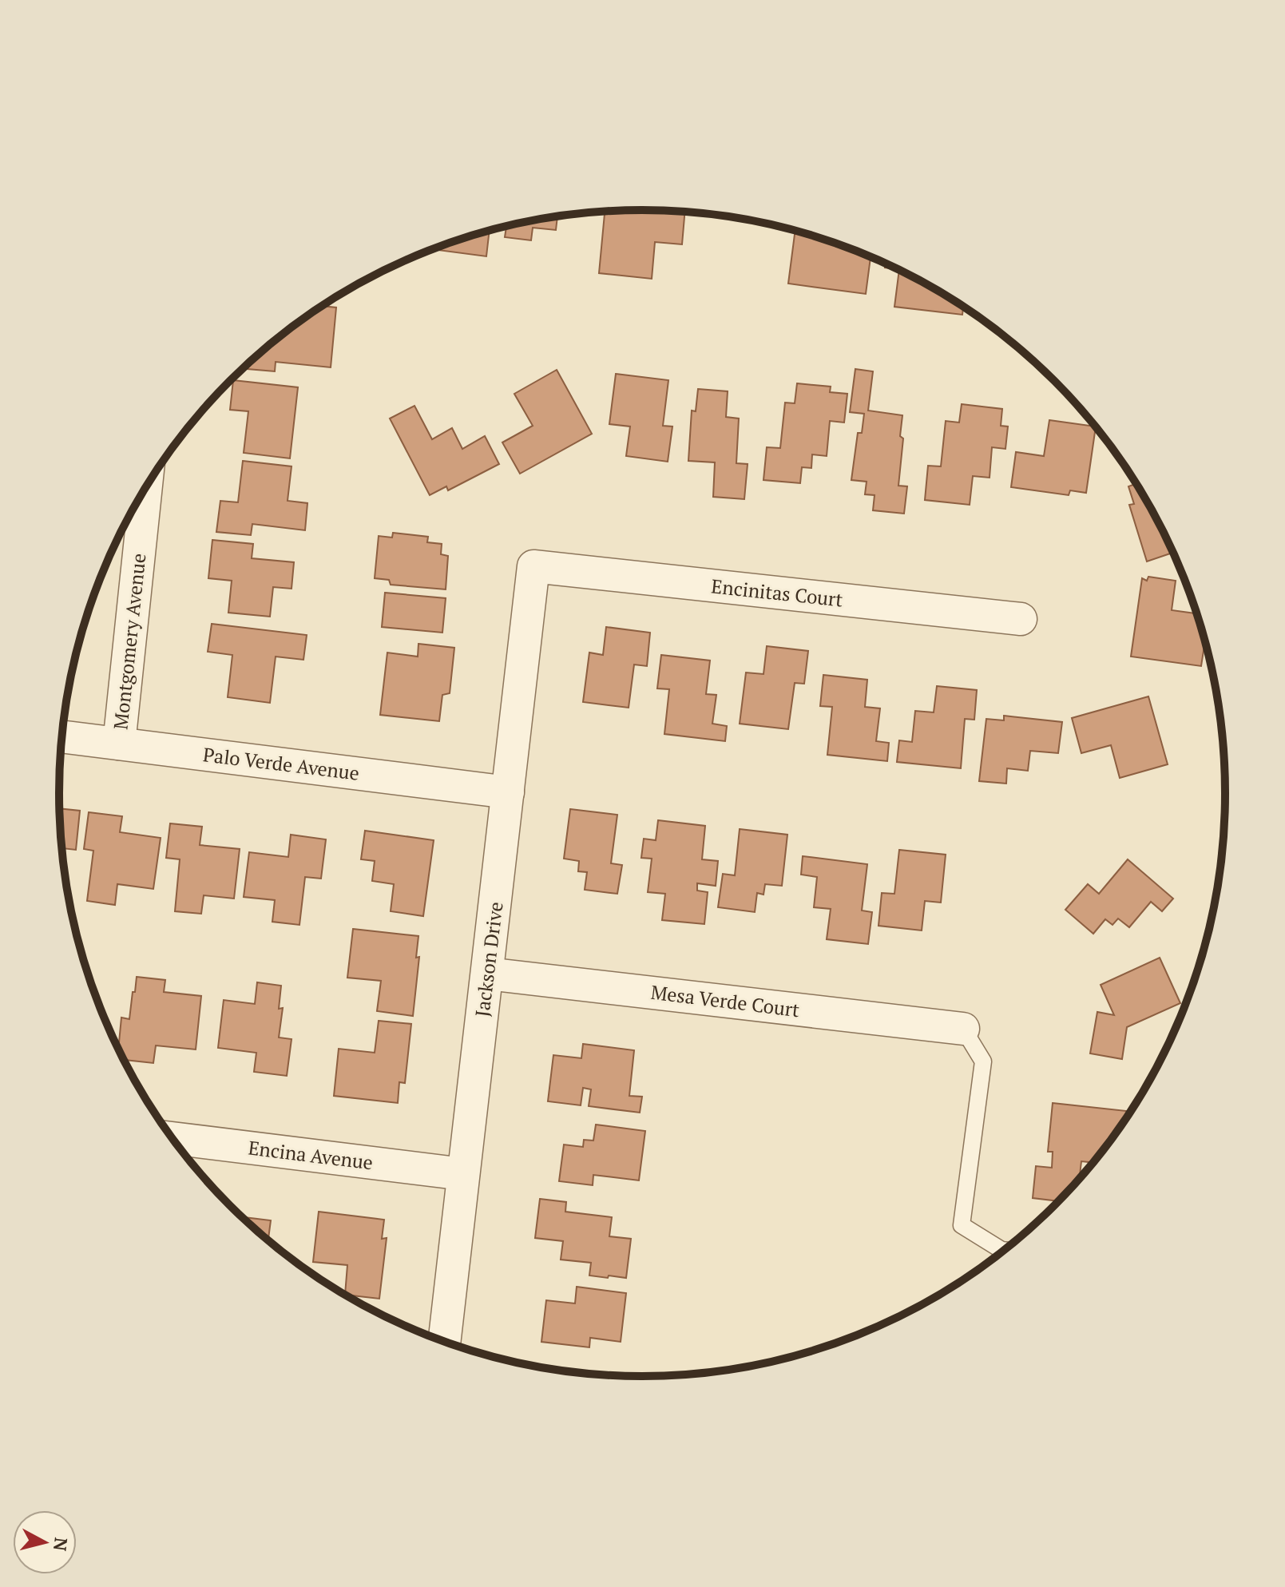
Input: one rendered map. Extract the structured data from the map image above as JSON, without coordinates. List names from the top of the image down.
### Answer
{
  "streets": {
    "street": [
      "Encinitas Court",
      "Montgomery Avenue",
      "Palo Verde Avenue",
      "Jackson Drive",
      "Mesa Verde Court",
      "Encina Avenue"
    ]
  },
  "crossings": [
    ["Encinitas Court", "Jackson Drive"],
    ["Montgomery Avenue", "Palo Verde Avenue"],
    ["Palo Verde Avenue", "Jackson Drive"],
    ["Jackson Drive", "Mesa Verde Court"],
    ["Jackson Drive", "Encina Avenue"]
  ],
  "north": "right"
}
